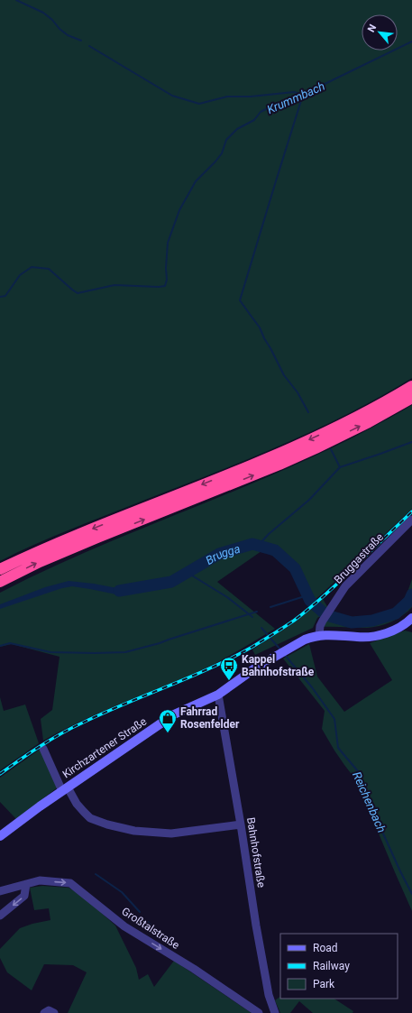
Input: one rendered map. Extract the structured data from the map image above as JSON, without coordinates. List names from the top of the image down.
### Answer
{
  "streets": {
    "street": [
      "Bruggastraße",
      "Kirchzartener Straße",
      "Bahnhofstraße",
      "Großtalstraße"
    ]
  },
  "crossings": [
    ["Bruggastraße", "Kirchzartener Straße"],
    ["Kirchzartener Straße", "Bahnhofstraße"]
  ],
  "one_way": ["Großtalstraße"],
  "water": ["Krummbach", "Brugga", "Reichenbach"],
  "places": {
    "bus stop": ["Kappel Bahnhofstraße"],
    "shop": ["Fahrrad Rosenfelder"]
  },
  "legend": ["Road", "Railway", "Park"],
  "north": "top left"
}
